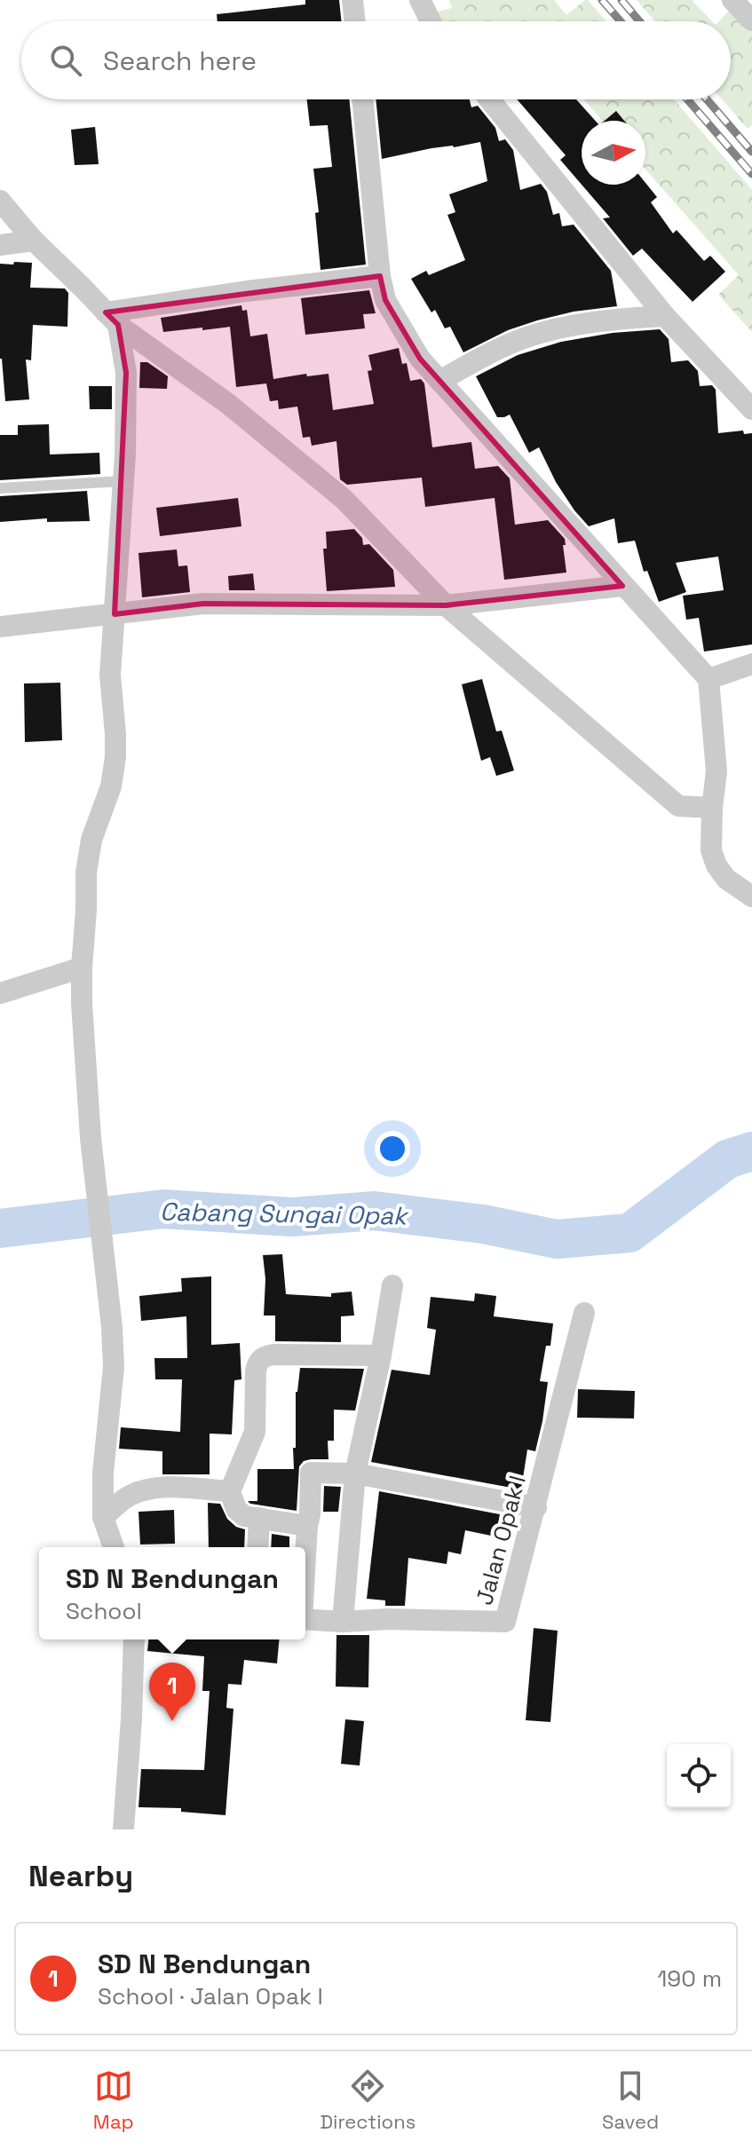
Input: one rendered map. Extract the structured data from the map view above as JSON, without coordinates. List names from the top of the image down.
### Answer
{
  "streets": {
    "street": ["Jalan Opak I"]
  },
  "water": ["Cabang Sungai Opak"],
  "north": "right",
  "page": {
    "search": "Search here",
    "popup": ["SD N Bendungan", "School"],
    "pins": "1",
    "heading": "Nearby",
    "list": [
      {
        "mark": "1",
        "name": "SD N Bendungan",
        "note": "School · Jalan Opak I",
        "value": "190 m"
      }
    ],
    "nav": ["Map", "Directions", "Saved"]
  }
}
